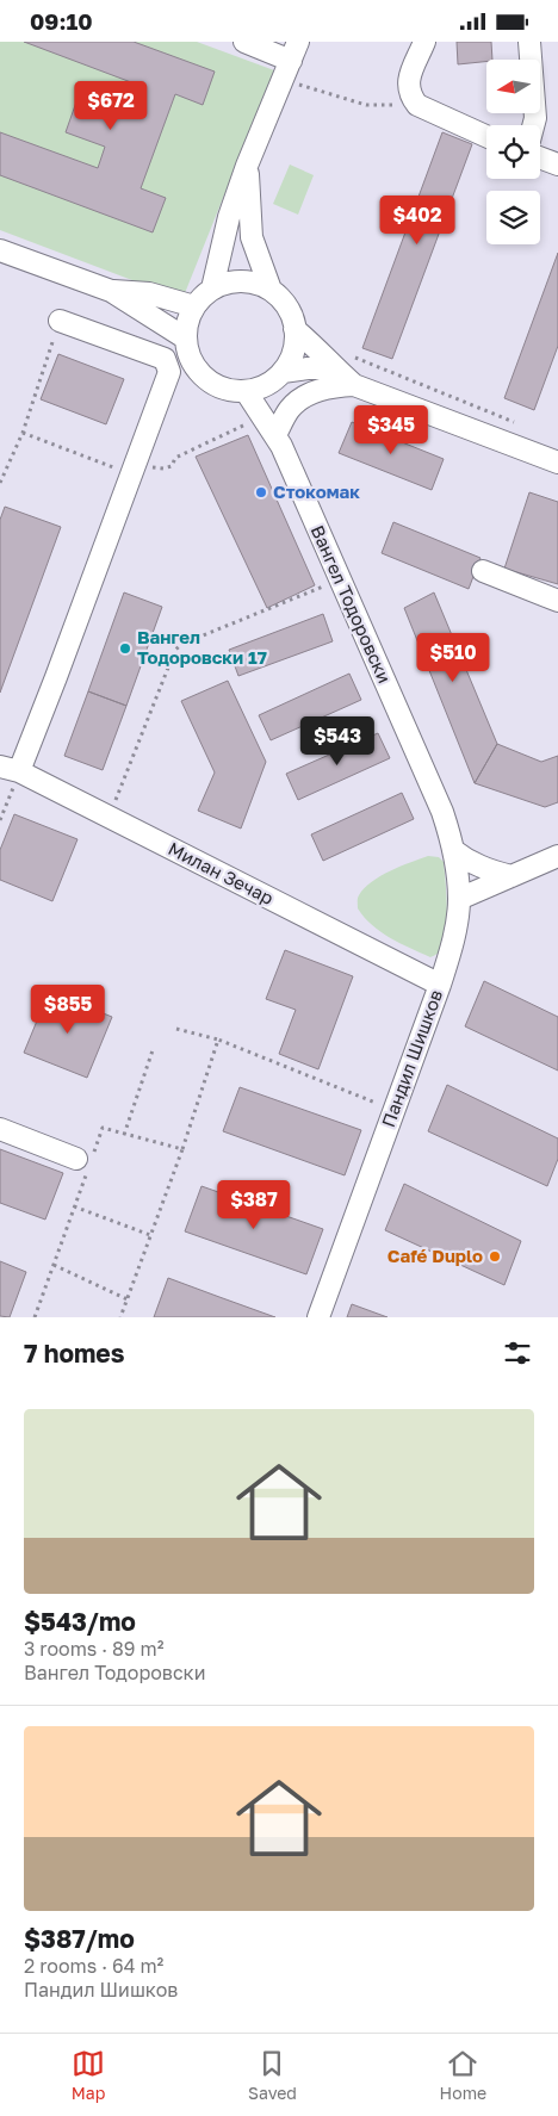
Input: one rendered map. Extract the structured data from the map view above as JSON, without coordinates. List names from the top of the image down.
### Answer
{
  "streets": {
    "street": ["Вангел Тодоровски", "Милан Зечар", "Пандил Шишков"]
  },
  "crossings": [
    ["Вангел Тодоровски", "Пандил Шишков"],
    ["Милан Зечар", "Пандил Шишков"]
  ],
  "places": ["Стокомак", "Вангел Тодоровски 17", "Café Duplo"],
  "north": "left",
  "page": {
    "status": "09:10",
    "price": [
      "$672",
      "$402",
      "$345",
      "$510",
      "$543",
      "$855",
      "$387"
    ],
    "heading": "7 homes",
    "list": [
      {
        "name": "$543/mo",
        "note": "3 rooms · 89 m² · Вангел Тодоровски"
      },
      {
        "name": "$387/mo",
        "note": "2 rooms · 64 m² · Пандил Шишков"
      }
    ],
    "tabs": ["Map", "Saved", "Home"]
  }
}
